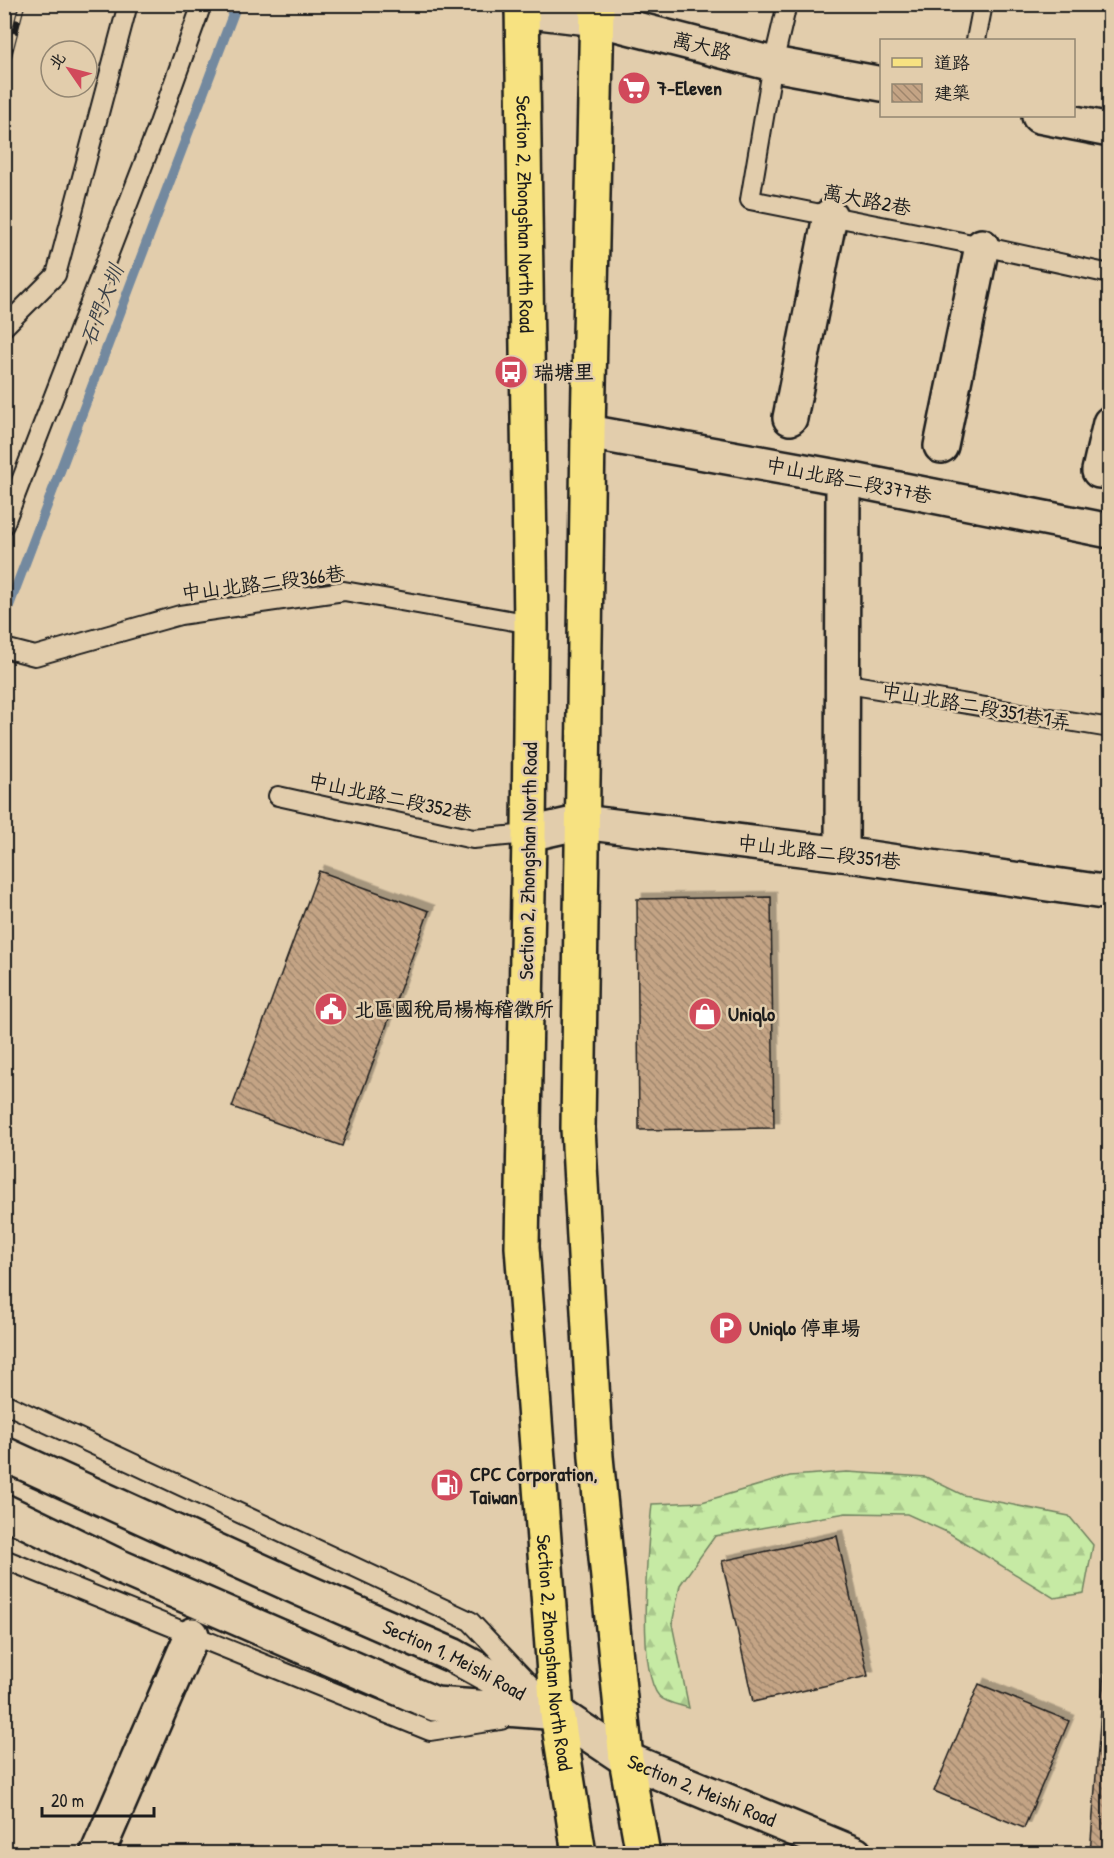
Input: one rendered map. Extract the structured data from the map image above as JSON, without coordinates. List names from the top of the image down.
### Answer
{
  "streets": {
    "main road": ["Section 2, Zhongshan North Road"],
    "street": [
      "萬大路",
      "中山北路二段377巷",
      "中山北路二段351巷",
      "Section 1, Meishi Road",
      "Section 2, Meishi Road"
    ],
    "lane": [
      "萬大路2巷",
      "中山北路二段366巷",
      "中山北路二段351巷1弄",
      "中山北路二段352巷"
    ]
  },
  "crossings": [
    ["萬大路", "萬大路2巷"],
    ["萬大路", "Section 2, Zhongshan North Road"],
    ["Section 2, Zhongshan North Road", "中山北路二段366巷"],
    ["Section 2, Zhongshan North Road", "中山北路二段352巷"],
    ["Section 2, Zhongshan North Road", "中山北路二段351巷"],
    ["Section 2, Zhongshan North Road", "Section 1, Meishi Road"],
    ["Section 2, Zhongshan North Road", "Section 2, Meishi Road"],
    ["中山北路二段352巷", "中山北路二段351巷"],
    ["Section 1, Meishi Road", "Section 2, Meishi Road"]
  ],
  "water": ["石門大圳"],
  "places": {
    "supermarket": ["7-Eleven"],
    "bus stop": ["瑞塘里"],
    "public building": ["北區國稅局楊梅稽徵所"],
    "shop": ["Uniqlo"],
    "parking": ["Uniqlo 停車場"],
    "fuel station": ["CPC Corporation, Taiwan"]
  },
  "legend": ["道路", "建築"],
  "scale_bar": "20 m",
  "north": "top left"
}
